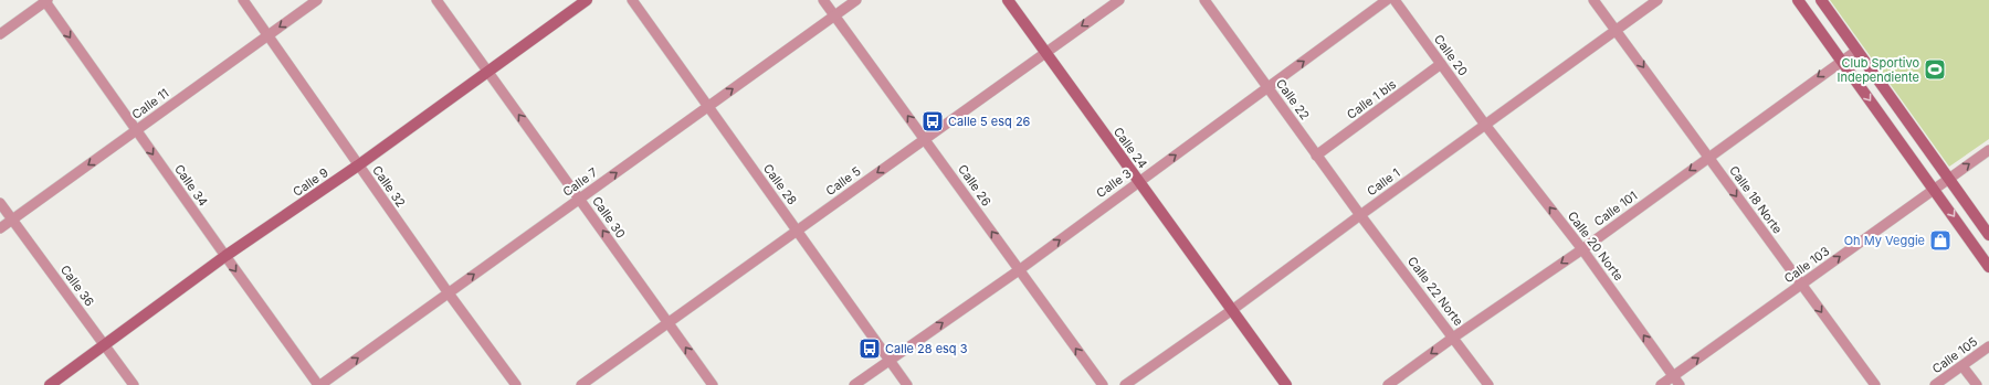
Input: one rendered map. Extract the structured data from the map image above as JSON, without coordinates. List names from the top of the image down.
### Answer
{
  "streets": {
    "main road": ["Calle 24", "Calle 9"],
    "street": [
      "Calle 20",
      "Calle 22",
      "Calle 1 bis",
      "Calle 11",
      "Calle 5",
      "Calle 7",
      "Calle 1",
      "Calle 3",
      "Calle 28",
      "Calle 34",
      "Calle 26",
      "Calle 32",
      "Calle 18 Norte",
      "Calle 101",
      "Calle 30",
      "Calle 20 Norte",
      "Calle 103",
      "Calle 36",
      "Calle 22 Norte",
      "Calle 105"
    ]
  },
  "crossings": [
    ["Calle 20", "Calle 1 bis"],
    ["Calle 20", "Calle 1"],
    ["Calle 20", "Calle 20 Norte"],
    ["Calle 22", "Calle 1 bis"],
    ["Calle 22", "Calle 1"],
    ["Calle 22", "Calle 3"],
    ["Calle 22", "Calle 22 Norte"],
    ["Calle 11", "Calle 34"],
    ["Calle 11", "Calle 32"],
    ["Calle 11", "Calle 36"],
    ["Calle 24", "Calle 5"],
    ["Calle 24", "Calle 1"],
    ["Calle 24", "Calle 3"],
    ["Calle 5", "Calle 28"],
    ["Calle 5", "Calle 26"],
    ["Calle 5", "Calle 30"],
    ["Calle 9", "Calle 34"],
    ["Calle 9", "Calle 32"],
    ["Calle 9", "Calle 30"],
    ["Calle 9", "Calle 36"],
    ["Calle 7", "Calle 28"],
    ["Calle 7", "Calle 34"],
    ["Calle 7", "Calle 26"],
    ["Calle 7", "Calle 32"],
    ["Calle 7", "Calle 30"],
    ["Calle 1", "Calle 18 Norte"],
    ["Calle 1", "Calle 20 Norte"],
    ["Calle 1", "Calle 22 Norte"],
    ["Calle 3", "Calle 28"],
    ["Calle 3", "Calle 26"],
    ["Calle 18 Norte", "Calle 101"],
    ["Calle 18 Norte", "Calle 103"],
    ["Calle 101", "Calle 20 Norte"],
    ["Calle 101", "Calle 22 Norte"],
    ["Calle 20 Norte", "Calle 103"]
  ],
  "one_way": [
    "Calle 11",
    "Calle 5",
    "Calle 7",
    "Calle 3",
    "Calle 34",
    "Calle 26",
    "Calle 18 Norte",
    "Calle 101",
    "Calle 30",
    "Calle 20 Norte",
    "Calle 103"
  ],
  "places": {
    "sports": ["Club Sportivo Independiente"],
    "bus stop": ["Calle 5 esq 26", "Calle 28 esq 3"],
    "shop": ["Oh My Veggie"]
  }
}
